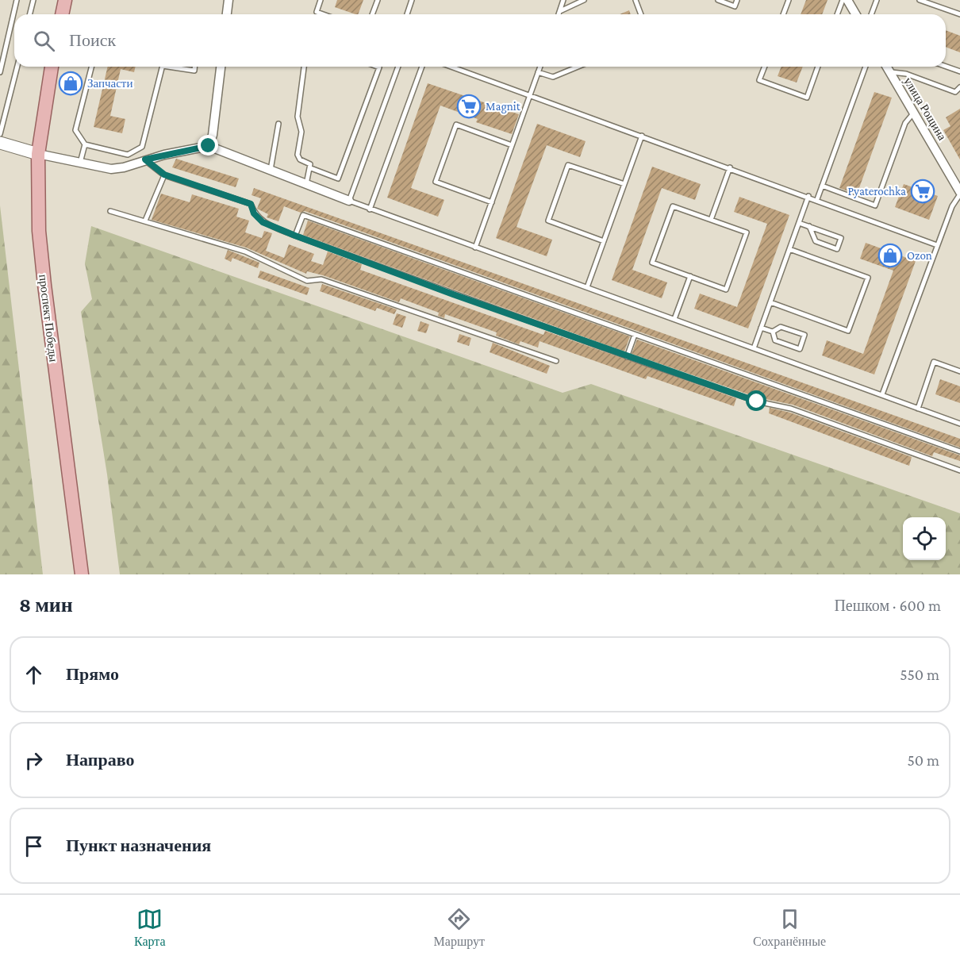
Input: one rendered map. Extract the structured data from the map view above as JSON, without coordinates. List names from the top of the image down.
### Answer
{
  "streets": {
    "main road": ["проспект Победы"],
    "street": ["улица Рощина"]
  },
  "places": {
    "shop": ["Запчасти", "Ozon"],
    "supermarket": ["Magnit", "Pyaterochka"]
  },
  "page": {
    "search": "Поиск",
    "heading": ["8 мин", "Пешком · 600 m"],
    "list": [
      ["Прямо", "550 m"],
      ["Направо", "50 m"],
      "Пункт назначения"
    ],
    "nav": ["Карта", "Маршрут", "Сохранённые"]
  }
}
